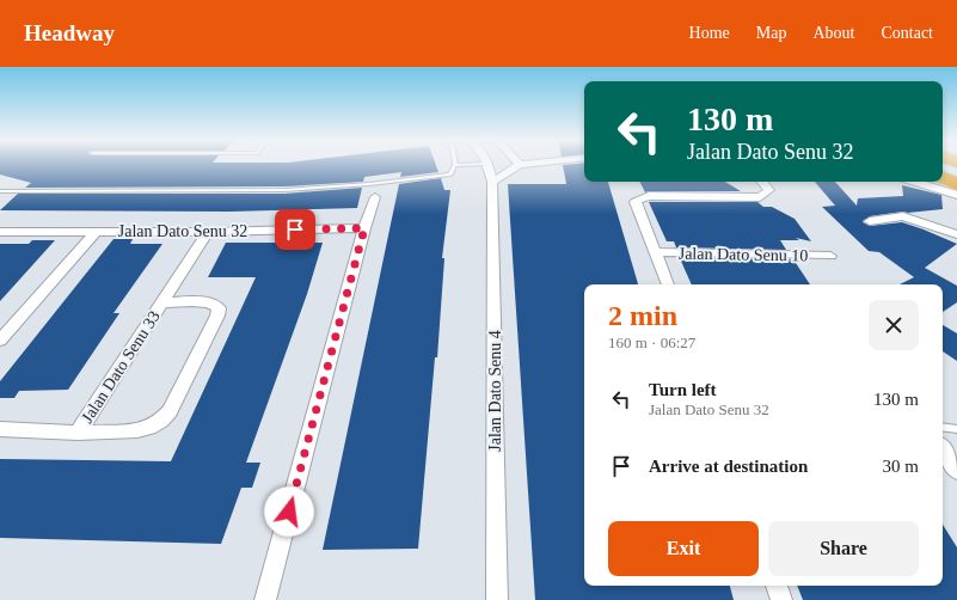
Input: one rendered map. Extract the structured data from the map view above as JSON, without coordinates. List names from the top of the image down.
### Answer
{
  "streets": {
    "street": [
      "Jalan Dato Senu 32",
      "Jalan Dato Senu 10",
      "Jalan Dato Senu 33",
      "Jalan Dato Senu 4"
    ]
  },
  "crossings": [
    ["Jalan Dato Senu 32", "Jalan Dato Senu 33"]
  ],
  "page": {
    "header": "Headway",
    "nav": [
      "Home",
      "Map",
      "About",
      "Contact"
    ],
    "turn": ["130 m", "Jalan Dato Senu 32"],
    "heading": ["2 min", "160 m · 06:27"],
    "list": [
      {
        "name": "Turn left",
        "note": "Jalan Dato Senu 32",
        "value": "130 m"
      },
      {
        "name": "Arrive at destination",
        "value": "30 m"
      }
    ],
    "buttons": ["Exit", "Share"]
  }
}
